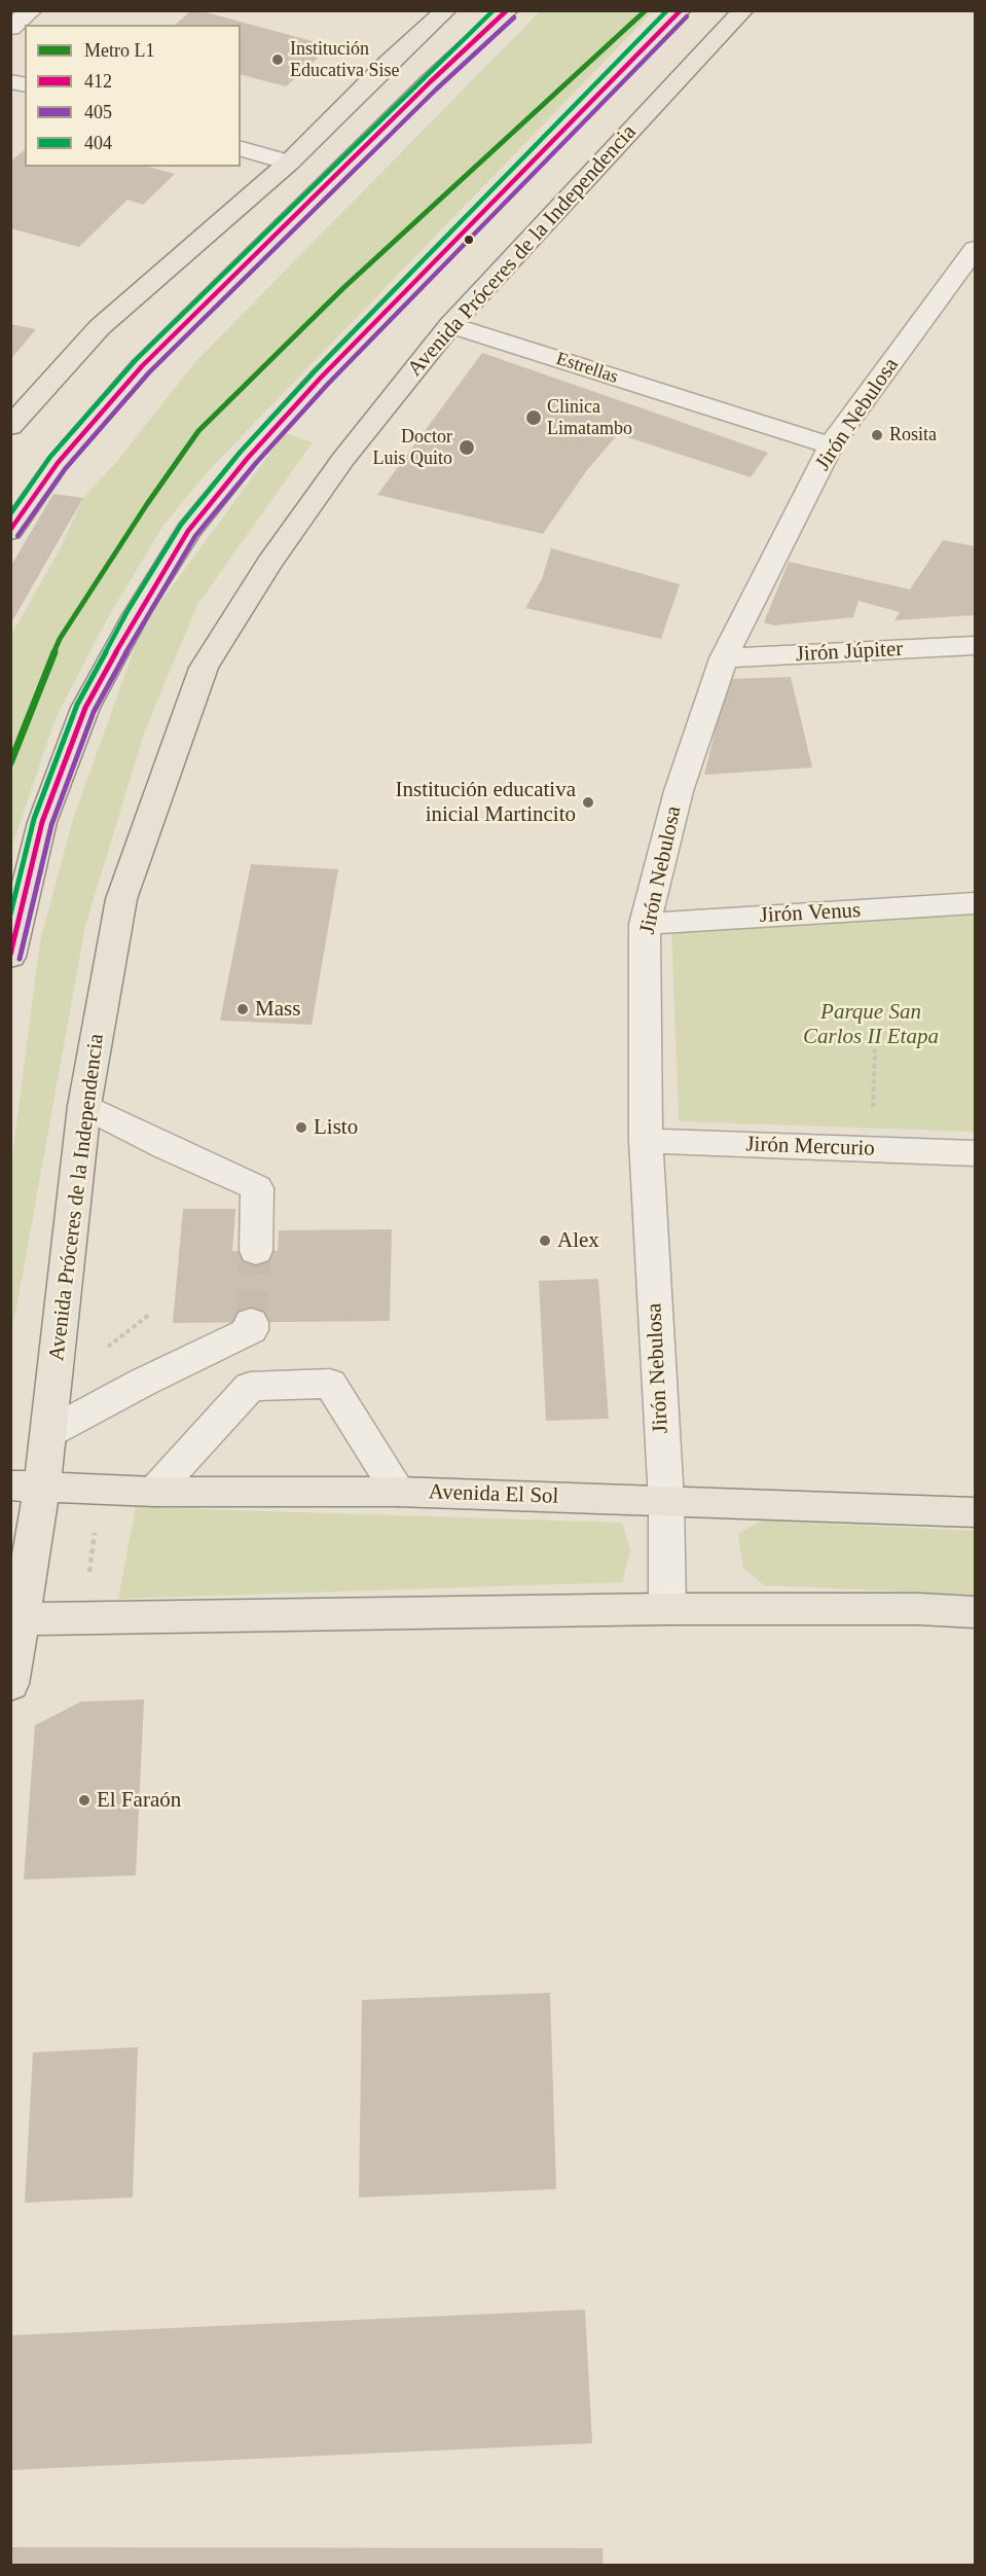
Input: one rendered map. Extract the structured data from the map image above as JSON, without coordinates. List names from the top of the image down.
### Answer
{
  "streets": {
    "main road": ["Avenida Próceres de la Independencia", "Avenida El Sol"],
    "street": [
      "Estrellas",
      "Jirón Nebulosa",
      "Jirón Júpiter",
      "Jirón Venus",
      "Jirón Mercurio"
    ]
  },
  "crossings": [
    ["Avenida Próceres de la Independencia", "Estrellas"],
    ["Avenida Próceres de la Independencia", "Avenida El Sol"],
    ["Estrellas", "Jirón Nebulosa"],
    ["Jirón Nebulosa", "Jirón Júpiter"],
    ["Jirón Nebulosa", "Jirón Venus"],
    ["Jirón Nebulosa", "Jirón Mercurio"],
    ["Jirón Nebulosa", "Avenida El Sol"]
  ],
  "parks": ["Parque San Carlos II Etapa"],
  "places": [
    "Institución Educativa Sise",
    "Clinica Limatambo",
    "Rosita",
    "Doctor Luis Quito",
    "Institución educativa inicial Martincito",
    "Mass",
    "Listo",
    "Alex",
    "El Faraón"
  ],
  "lines": [
    "metro line L1",
    "transit line 412",
    "transit line 404",
    "transit line 405"
  ],
  "legend": [
    "Metro L1",
    "412",
    "405",
    "404"
  ]
}
